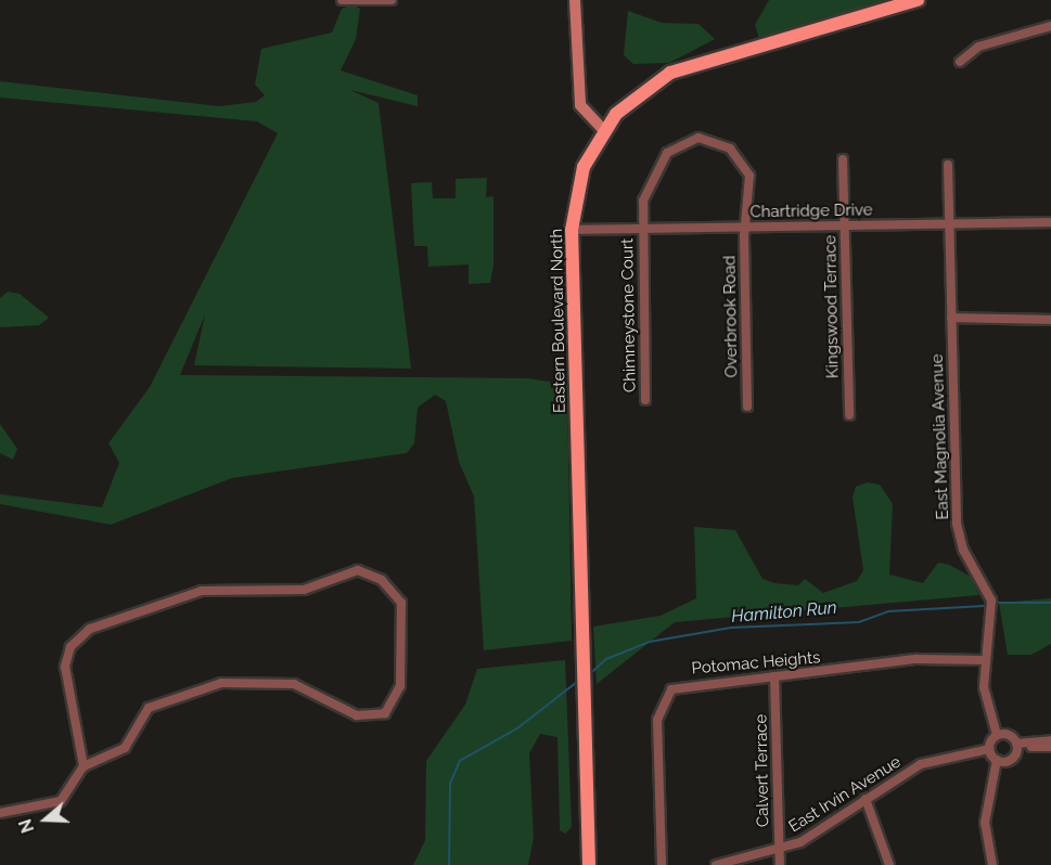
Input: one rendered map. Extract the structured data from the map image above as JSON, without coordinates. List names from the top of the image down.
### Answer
{
  "streets": {
    "main road": ["Eastern Boulevard North"],
    "street": [
      "Chartridge Drive",
      "Kingswood Terrace",
      "Chimneystone Court",
      "Overbrook Road",
      "East Magnolia Avenue",
      "Potomac Heights",
      "Calvert Terrace",
      "East Irvin Avenue"
    ]
  },
  "crossings": [
    ["Chartridge Drive", "Kingswood Terrace"],
    ["Chartridge Drive", "Chimneystone Court"],
    ["Chartridge Drive", "Overbrook Road"],
    ["Chartridge Drive", "Eastern Boulevard North"],
    ["Chartridge Drive", "East Magnolia Avenue"],
    ["Chimneystone Court", "Overbrook Road"],
    ["East Magnolia Avenue", "Potomac Heights"],
    ["East Magnolia Avenue", "East Irvin Avenue"],
    ["Potomac Heights", "Calvert Terrace"],
    ["Calvert Terrace", "East Irvin Avenue"]
  ],
  "water": ["Hamilton Run"],
  "north": "left"
}
